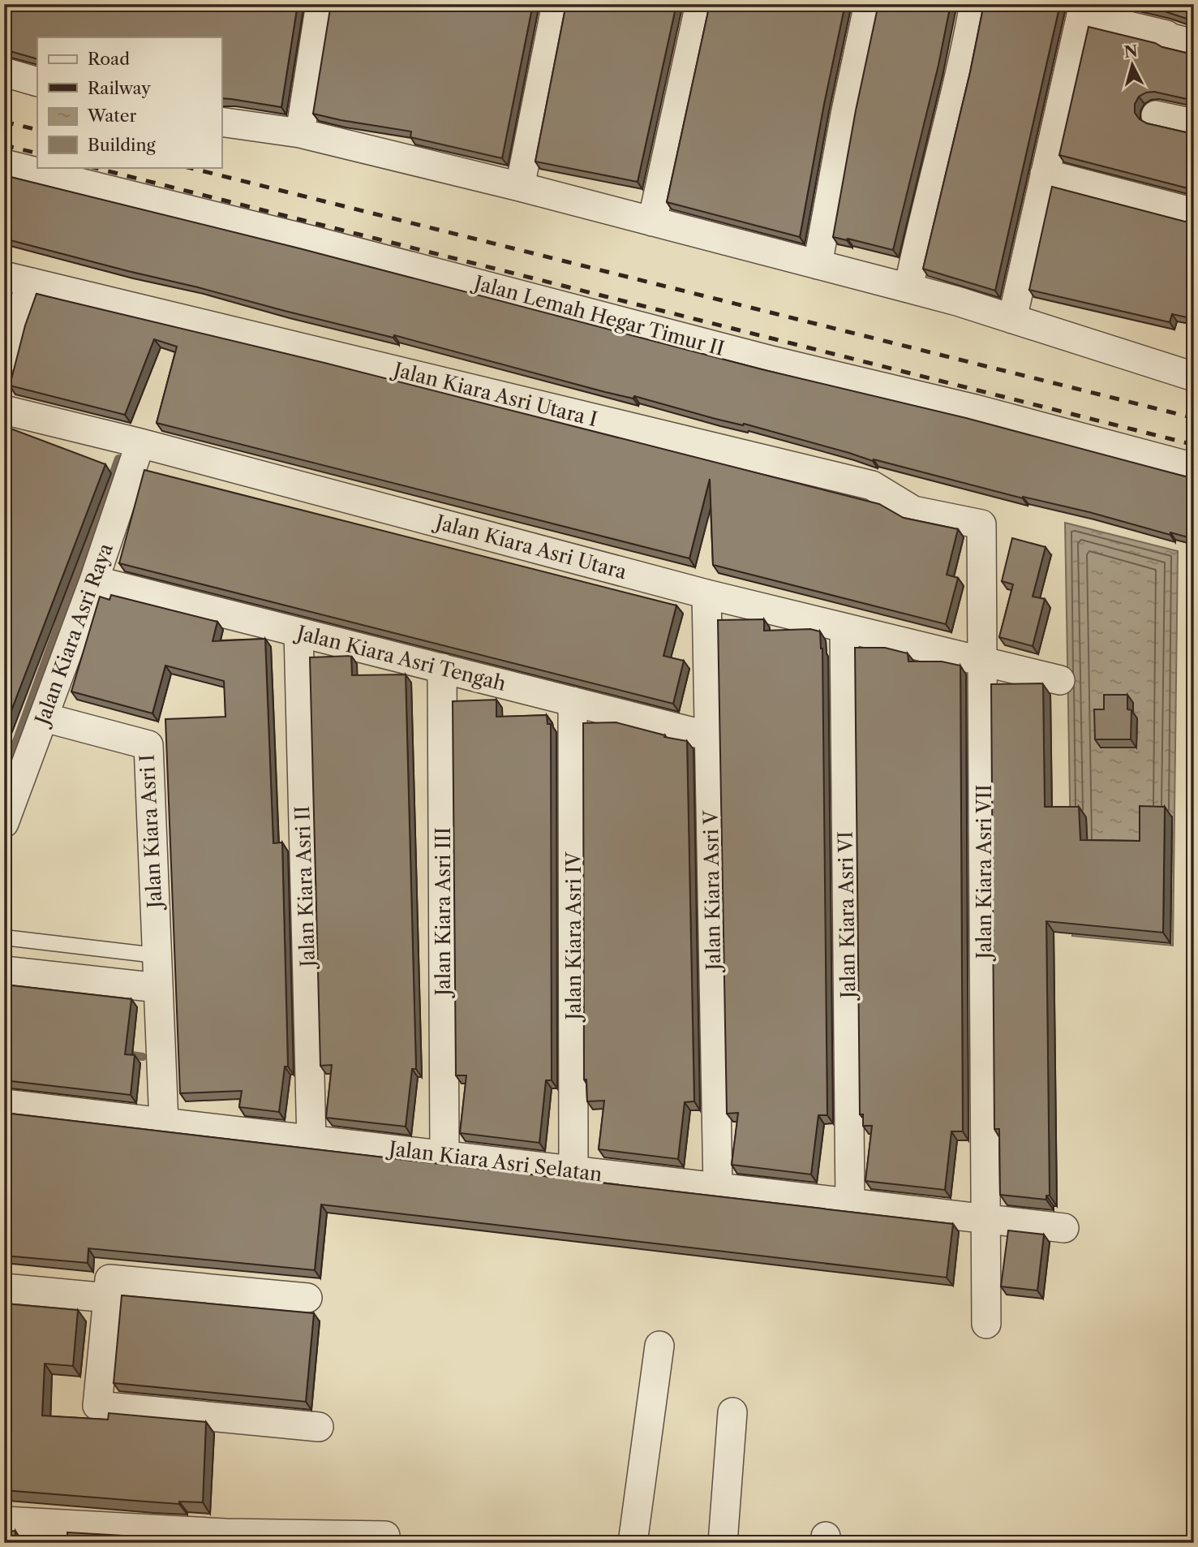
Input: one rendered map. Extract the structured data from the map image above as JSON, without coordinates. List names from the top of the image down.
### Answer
{
  "streets": {
    "street": [
      "Jalan Lemah Hegar Timur II",
      "Jalan Kiara Asri Utara I",
      "Jalan Kiara Asri Utara",
      "Jalan Kiara Asri Raya",
      "Jalan Kiara Asri Tengah",
      "Jalan Kiara Asri I",
      "Jalan Kiara Asri VII",
      "Jalan Kiara Asri II",
      "Jalan Kiara Asri V",
      "Jalan Kiara Asri III",
      "Jalan Kiara Asri VI",
      "Jalan Kiara Asri IV",
      "Jalan Kiara Asri Selatan"
    ]
  },
  "crossings": [
    ["Jalan Kiara Asri Utara I", "Jalan Kiara Asri VII"],
    ["Jalan Kiara Asri Utara", "Jalan Kiara Asri Raya"],
    ["Jalan Kiara Asri Utara", "Jalan Kiara Asri VII"],
    ["Jalan Kiara Asri Utara", "Jalan Kiara Asri V"],
    ["Jalan Kiara Asri Utara", "Jalan Kiara Asri VI"],
    ["Jalan Kiara Asri Raya", "Jalan Kiara Asri Tengah"],
    ["Jalan Kiara Asri Raya", "Jalan Kiara Asri I"],
    ["Jalan Kiara Asri Tengah", "Jalan Kiara Asri II"],
    ["Jalan Kiara Asri Tengah", "Jalan Kiara Asri V"],
    ["Jalan Kiara Asri Tengah", "Jalan Kiara Asri III"],
    ["Jalan Kiara Asri Tengah", "Jalan Kiara Asri IV"],
    ["Jalan Kiara Asri I", "Jalan Kiara Asri Selatan"],
    ["Jalan Kiara Asri VII", "Jalan Kiara Asri Selatan"],
    ["Jalan Kiara Asri II", "Jalan Kiara Asri Selatan"],
    ["Jalan Kiara Asri V", "Jalan Kiara Asri Selatan"],
    ["Jalan Kiara Asri III", "Jalan Kiara Asri Selatan"],
    ["Jalan Kiara Asri VI", "Jalan Kiara Asri Selatan"],
    ["Jalan Kiara Asri IV", "Jalan Kiara Asri Selatan"]
  ],
  "legend": [
    "Road",
    "Railway",
    "Water",
    "Building"
  ],
  "north": "top"
}
